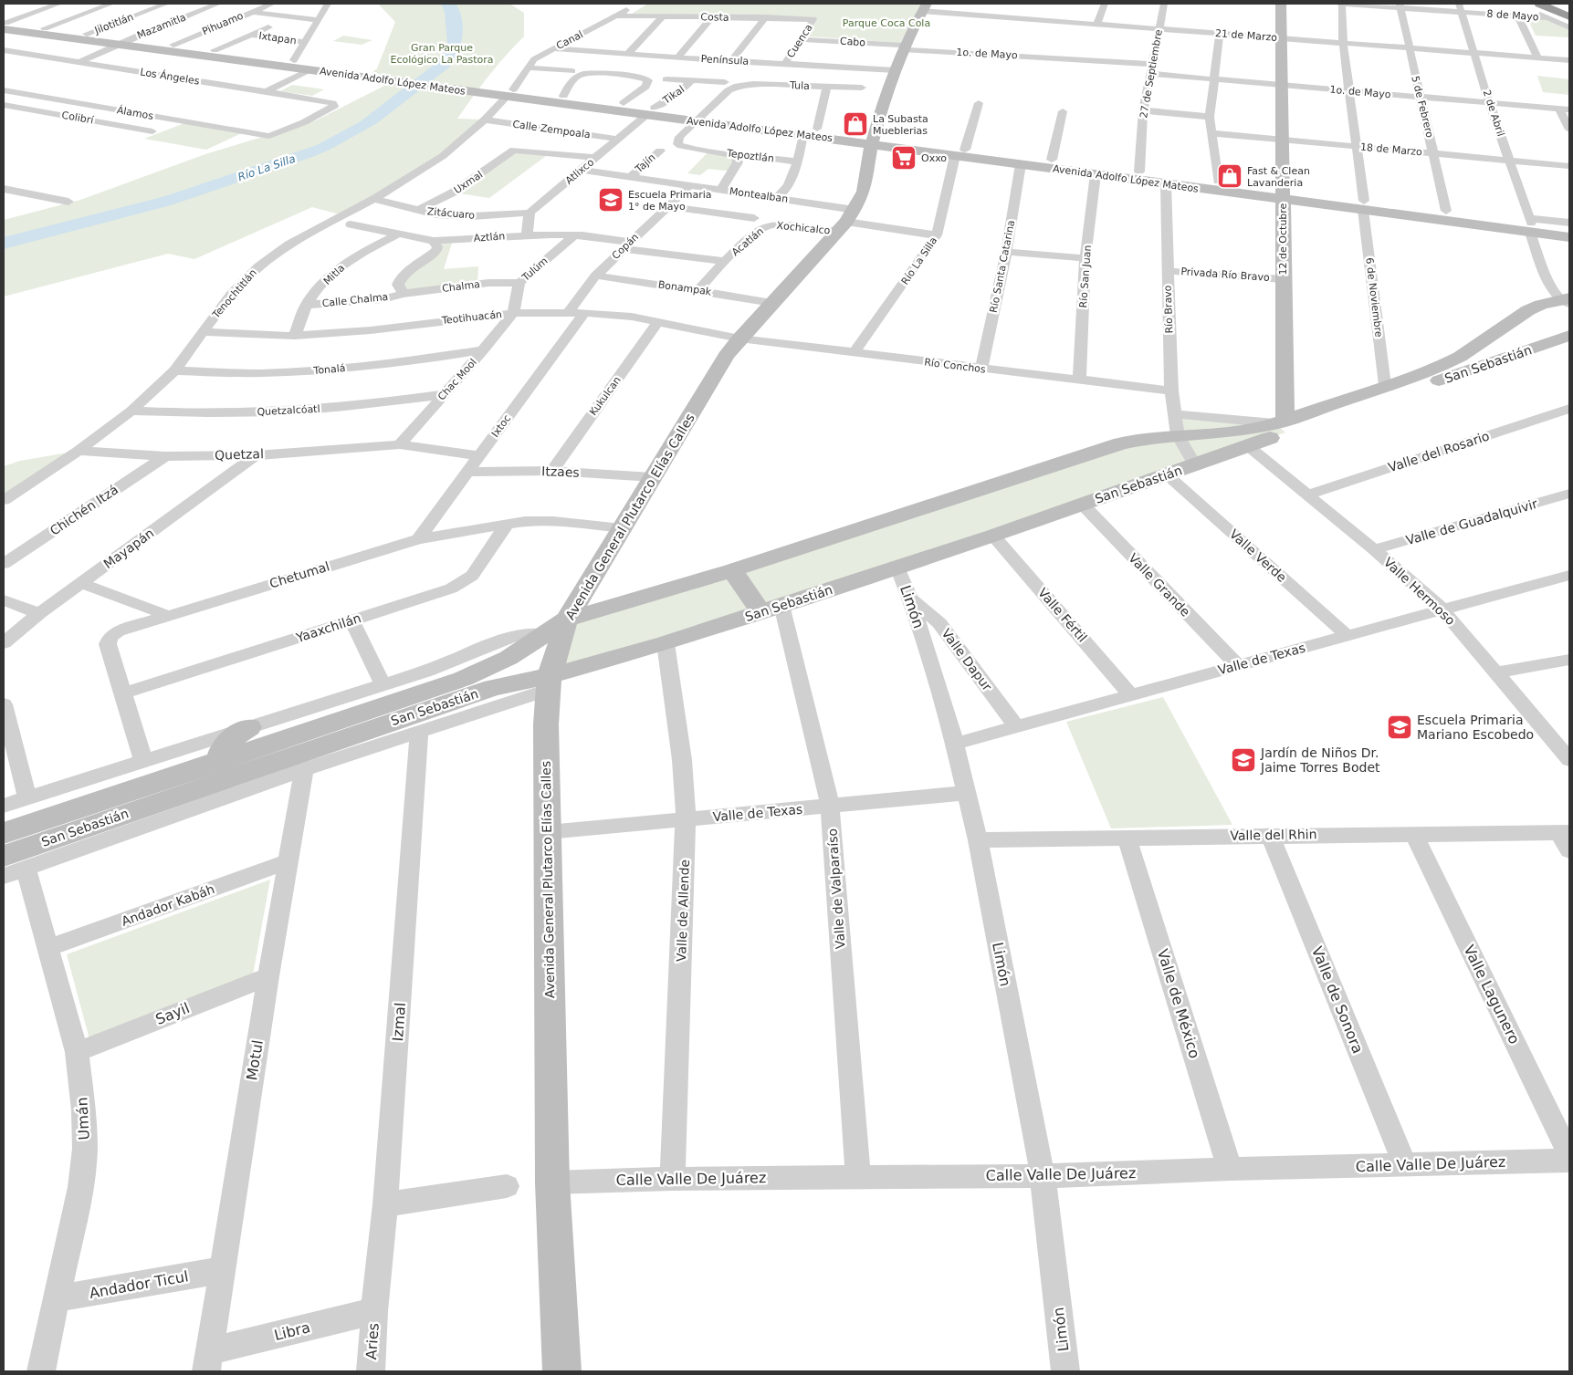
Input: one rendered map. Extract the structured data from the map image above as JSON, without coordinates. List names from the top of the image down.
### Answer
{
  "streets": {
    "main road": [
      "Avenida Adolfo López Mateos",
      "12 de Octubre",
      "San Sebastián",
      "Avenida General Plutarco Elías Calles"
    ],
    "street": [
      "8 de Mayo",
      "Costa",
      "Jilotitlán",
      "Pihuamo",
      "Mazamitla",
      "21 de Marzo",
      "Ixtapan",
      "Canal",
      "Cuenca",
      "Cabo",
      "1o. de Mayo",
      "Península",
      "27 de Septiembre",
      "Los Ángeles",
      "Tula",
      "Tikal",
      "5 de Febrero",
      "Álamos",
      "2 de Abril",
      "Colibrí",
      "Calle Zempoala",
      "18 de Marzo",
      "Tepoztlán",
      "Tajín",
      "Atlixco",
      "Uxmal",
      "Montealban",
      "Zitácuaro",
      "Xochicalco",
      "Aztlán",
      "Acatlán",
      "Copán",
      "Río La Silla",
      "Río Santa Catarina",
      "Tulúm",
      "Mitla",
      "Privada Río Bravo",
      "Río San Juan",
      "Chalma",
      "Bonampak",
      "Tenochtitlán",
      "6 de Noviembre",
      "Calle Chalma",
      "Río Bravo",
      "Teotihuacán",
      "Río Conchos",
      "Tonalá",
      "Chac Mool",
      "Kukulcan",
      "Quetzalcóatl",
      "Ixtoc",
      "Valle del Rosario",
      "Quetzal",
      "Itzaes",
      "Chichén Itzá",
      "Valle de Guadalquivir",
      "Mayapán",
      "Valle Verde",
      "Chetumal",
      "Valle Grande",
      "Valle Hermoso",
      "Limón",
      "Valle Fértil",
      "Yaaxchilán",
      "Valle de Texas",
      "Valle Dapur",
      "Valle del Rhin",
      "Valle de Valparaíso",
      "Andador Kabáh",
      "Valle de Allende",
      "Valle Lagunero",
      "Valle de Sonora",
      "Valle de México",
      "Sayil",
      "Izmal",
      "Motul",
      "Umán",
      "Calle Valle De Juárez",
      "Andador Ticul",
      "Libra",
      "Aries"
    ]
  },
  "crossings": [
    ["8 de Mayo", "5 de Febrero"],
    ["8 de Mayo", "2 de Abril"],
    ["8 de Mayo", "6 de Noviembre"],
    ["Costa", "Canal"],
    ["Costa", "Cuenca"],
    ["Jilotitlán", "Avenida Adolfo López Mateos"],
    ["Pihuamo", "Avenida Adolfo López Mateos"],
    ["Mazamitla", "Los Ángeles"],
    ["Mazamitla", "Avenida Adolfo López Mateos"],
    ["21 de Marzo", "27 de Septiembre"],
    ["21 de Marzo", "5 de Febrero"],
    ["21 de Marzo", "2 de Abril"],
    ["21 de Marzo", "12 de Octubre"],
    ["21 de Marzo", "6 de Noviembre"],
    ["21 de Marzo", "Avenida General Plutarco Elías Calles"],
    ["Canal", "Península"],
    ["Canal", "Avenida Adolfo López Mateos"],
    ["Canal", "Tenochtitlán"],
    ["Cuenca", "Cabo"],
    ["Cuenca", "Península"],
    ["Cabo", "1o. de Mayo"],
    ["Cabo", "Avenida General Plutarco Elías Calles"],
    ["1o. de Mayo", "27 de Septiembre"],
    ["1o. de Mayo", "5 de Febrero"],
    ["1o. de Mayo", "2 de Abril"],
    ["1o. de Mayo", "12 de Octubre"],
    ["1o. de Mayo", "6 de Noviembre"],
    ["1o. de Mayo", "Avenida General Plutarco Elías Calles"],
    ["Península", "Avenida General Plutarco Elías Calles"],
    ["27 de Septiembre", "Avenida Adolfo López Mateos"],
    ["Los Ángeles", "Álamos"],
    ["Avenida Adolfo López Mateos", "Tula"],
    ["Avenida Adolfo López Mateos", "Tikal"],
    ["Avenida Adolfo López Mateos", "5 de Febrero"],
    ["Avenida Adolfo López Mateos", "2 de Abril"],
    ["Avenida Adolfo López Mateos", "Tepoztlán"],
    ["Avenida Adolfo López Mateos", "Atlixco"],
    ["Avenida Adolfo López Mateos", "12 de Octubre"],
    ["Avenida Adolfo López Mateos", "Río La Silla"],
    ["Avenida Adolfo López Mateos", "Río Santa Catarina"],
    ["Avenida Adolfo López Mateos", "Río San Juan"],
    ["Avenida Adolfo López Mateos", "Tenochtitlán"],
    ["Avenida Adolfo López Mateos", "6 de Noviembre"],
    ["Avenida Adolfo López Mateos", "Río Bravo"],
    ["Avenida Adolfo López Mateos", "Avenida General Plutarco Elías Calles"],
    ["Tula", "Tepoztlán"],
    ["Tikal", "Atlixco"],
    ["5 de Febrero", "18 de Marzo"],
    ["2 de Abril", "18 de Marzo"],
    ["2 de Abril", "San Sebastián"],
    ["Calle Zempoala", "Atlixco"],
    ["Calle Zempoala", "Uxmal"],
    ["Calle Zempoala", "Tenochtitlán"],
    ["18 de Marzo", "12 de Octubre"],
    ["18 de Marzo", "6 de Noviembre"],
    ["Tajín", "Montealban"],
    ["Atlixco", "Montealban"],
    ["Atlixco", "Zitácuaro"],
    ["Uxmal", "Zitácuaro"],
    ["Montealban", "Xochicalco"],
    ["Montealban", "Copán"],
    ["Montealban", "Avenida General Plutarco Elías Calles"],
    ["Zitácuaro", "Tenochtitlán"],
    ["Xochicalco", "Acatlán"],
    ["Xochicalco", "Avenida General Plutarco Elías Calles"],
    ["Aztlán", "Acatlán"],
    ["Aztlán", "Copán"],
    ["Aztlán", "Tulúm"],
    ["Aztlán", "Mitla"],
    ["12 de Octubre", "Privada Río Bravo"],
    ["12 de Octubre", "San Sebastián"],
    ["Acatlán", "Bonampak"],
    ["Copán", "Bonampak"],
    ["Copán", "Teotihuacán"],
    ["Río La Silla", "Río Conchos"],
    ["Río Santa Catarina", "Río Conchos"],
    ["Tulúm", "Chalma"],
    ["Tulúm", "Teotihuacán"],
    ["Tulúm", "Chac Mool"],
    ["Mitla", "Calle Chalma"],
    ["Mitla", "Teotihuacán"],
    ["Privada Río Bravo", "Río Bravo"],
    ["Río San Juan", "Río Conchos"],
    ["Chalma", "Calle Chalma"],
    ["Bonampak", "Avenida General Plutarco Elías Calles"],
    ["Tenochtitlán", "Teotihuacán"],
    ["Tenochtitlán", "Tonalá"],
    ["Tenochtitlán", "Quetzalcóatl"],
    ["Tenochtitlán", "Quetzal"],
    ["6 de Noviembre", "San Sebastián"],
    ["Río Bravo", "San Sebastián"],
    ["Río Bravo", "Río Conchos"],
    ["Teotihuacán", "Río Conchos"],
    ["Teotihuacán", "Chac Mool"],
    ["Teotihuacán", "Kukulcan"],
    ["Teotihuacán", "Ixtoc"],
    ["Teotihuacán", "Avenida General Plutarco Elías Calles"],
    ["San Sebastián", "Avenida General Plutarco Elías Calles"],
    ["San Sebastián", "Valle Verde"],
    ["San Sebastián", "Chetumal"],
    ["San Sebastián", "Valle Grande"],
    ["San Sebastián", "Valle Hermoso"],
    ["San Sebastián", "Limón"],
    ["San Sebastián", "Valle Fértil"],
    ["San Sebastián", "Valle de Valparaíso"],
    ["San Sebastián", "Valle de Allende"],
    ["San Sebastián", "Izmal"],
    ["San Sebastián", "Motul"],
    ["San Sebastián", "Umán"],
    ["Río Conchos", "Avenida General Plutarco Elías Calles"],
    ["Tonalá", "Chac Mool"],
    ["Chac Mool", "Quetzalcóatl"],
    ["Chac Mool", "Quetzal"],
    ["Kukulcan", "Itzaes"],
    ["Ixtoc", "Quetzal"],
    ["Ixtoc", "Itzaes"],
    ["Ixtoc", "Chetumal"],
    ["Valle del Rosario", "Valle Hermoso"],
    ["Quetzal", "Chichén Itzá"],
    ["Quetzal", "Mayapán"],
    ["Itzaes", "Avenida General Plutarco Elías Calles"],
    ["Avenida General Plutarco Elías Calles", "Chetumal"],
    ["Avenida General Plutarco Elías Calles", "Valle de Texas"],
    ["Avenida General Plutarco Elías Calles", "Calle Valle De Juárez"],
    ["Valle de Guadalquivir", "Valle Hermoso"],
    ["Valle Verde", "Valle de Texas"],
    ["Chetumal", "Yaaxchilán"],
    ["Valle Grande", "Valle de Texas"],
    ["Valle Hermoso", "Valle de Texas"],
    ["Limón", "Valle de Texas"],
    ["Limón", "Valle Dapur"],
    ["Limón", "Valle del Rhin"],
    ["Limón", "Calle Valle De Juárez"],
    ["Valle Fértil", "Valle de Texas"],
    ["Valle de Texas", "Valle Dapur"],
    ["Valle de Texas", "Valle de Valparaíso"],
    ["Valle de Texas", "Valle de Allende"],
    ["Valle del Rhin", "Valle Lagunero"],
    ["Valle del Rhin", "Valle de Sonora"],
    ["Valle del Rhin", "Valle de México"],
    ["Valle de Valparaíso", "Calle Valle De Juárez"],
    ["Andador Kabáh", "Motul"],
    ["Andador Kabáh", "Umán"],
    ["Valle de Allende", "Calle Valle De Juárez"],
    ["Valle de Sonora", "Calle Valle De Juárez"],
    ["Valle de México", "Calle Valle De Juárez"],
    ["Sayil", "Motul"],
    ["Sayil", "Umán"],
    ["Izmal", "Libra"],
    ["Izmal", "Aries"],
    ["Motul", "Andador Ticul"],
    ["Motul", "Libra"],
    ["Umán", "Andador Ticul"],
    ["Libra", "Aries"]
  ],
  "water": ["Río La Silla"],
  "parks": ["Parque Coca Cola", "Gran Parque Ecológico La Pastora"],
  "places": {
    "shop": ["La Subasta Mueblerias", "Fast & Clean Lavanderia"],
    "supermarket": ["Oxxo"],
    "school or university": ["Escuela Primaria 1° de Mayo", "Escuela Primaria Mariano Escobedo", "Jardín de Niños Dr. Jaime Torres Bodet"]
  }
}
